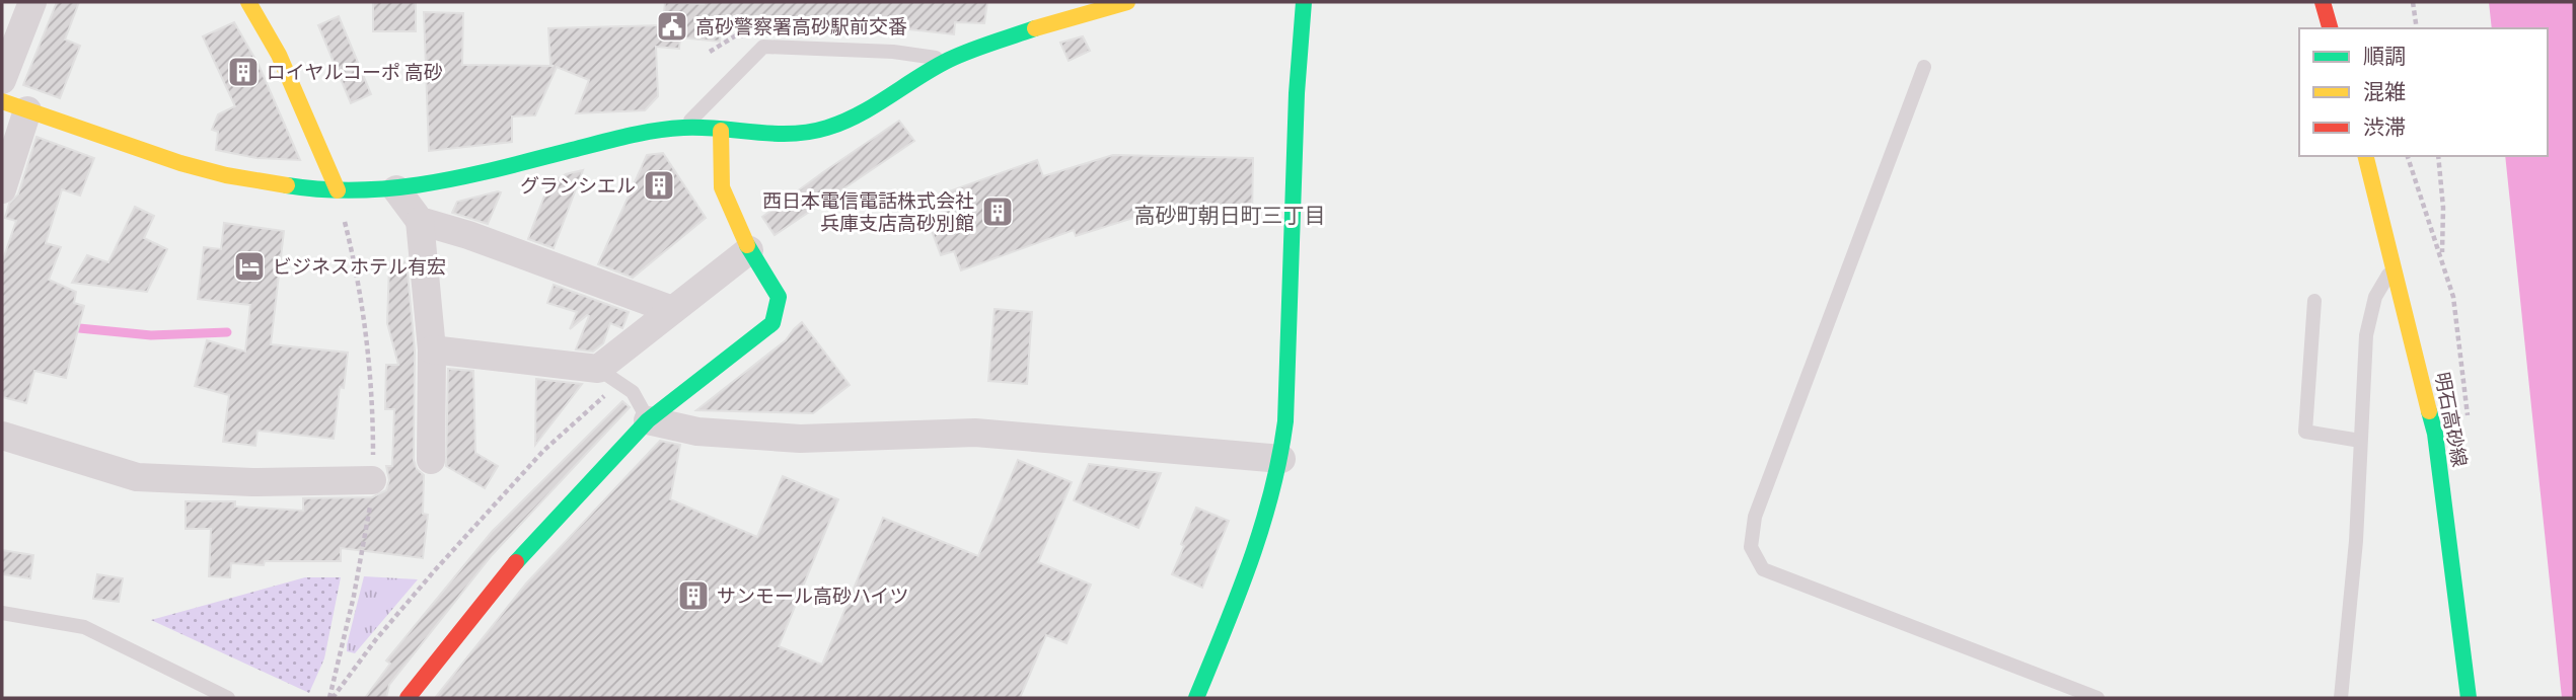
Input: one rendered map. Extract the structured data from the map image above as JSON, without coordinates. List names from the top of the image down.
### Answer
{
  "streets": {
    "street": ["明石高砂線"]
  },
  "districts": ["高砂町朝日町三丁目"],
  "places": {
    "public building": ["高砂警察署高砂駅前交番"],
    "building": [
      "ロイヤルコーポ 高砂",
      "グランシエル",
      "西日本電信電話株式会社 兵庫支店高砂別館",
      "サンモール高砂ハイツ"
    ],
    "hotel": ["ビジネスホテル有宏"]
  },
  "legend": ["順調", "混雑", "渋滞"]
}
